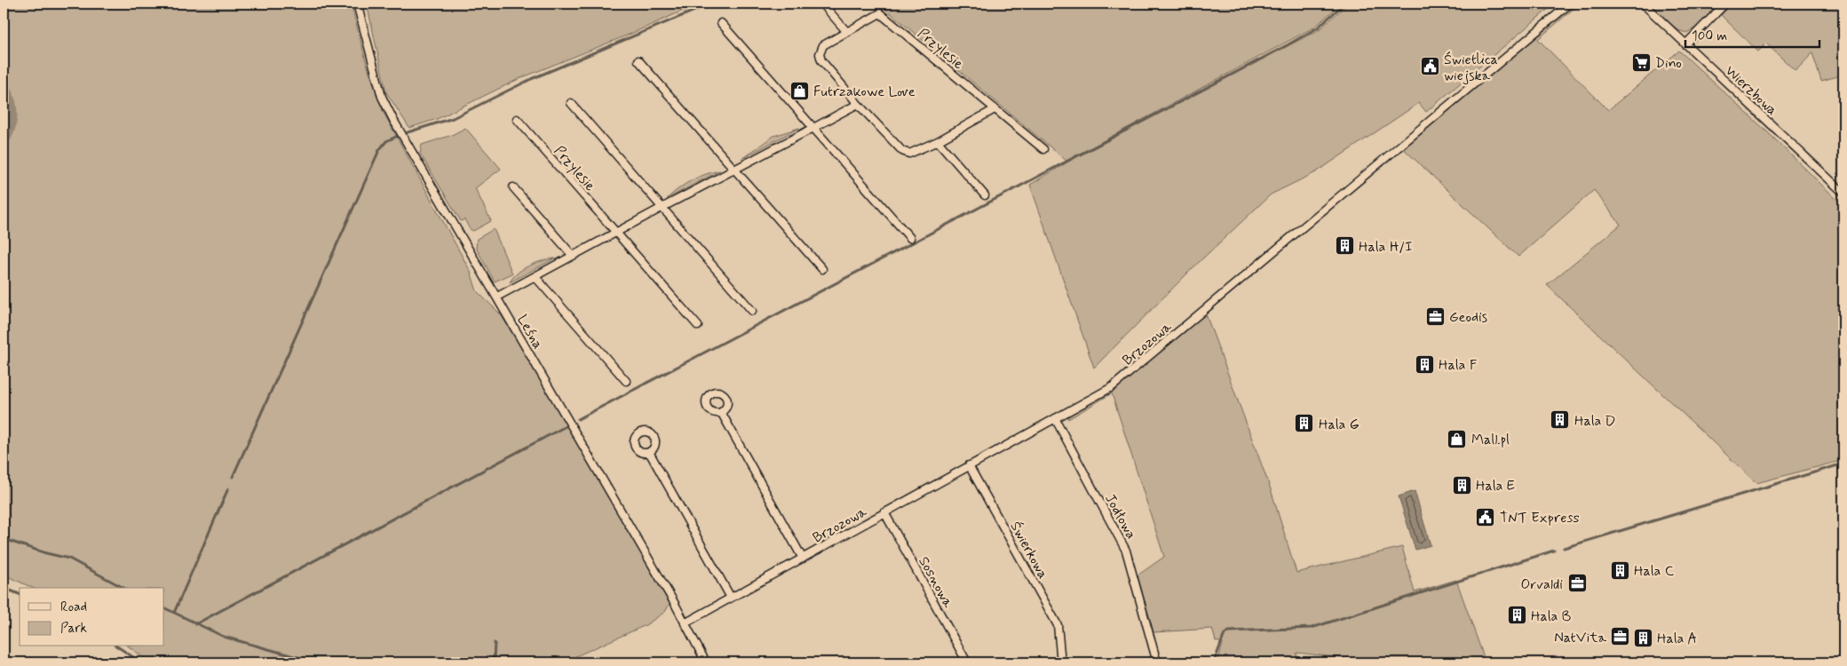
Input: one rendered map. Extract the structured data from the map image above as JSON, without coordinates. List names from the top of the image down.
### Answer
{
  "streets": {
    "street": [
      "Przylesie",
      "Wierzbowa",
      "Leśna",
      "Brzozowa",
      "Jodłowa",
      "Świerkowa",
      "Sosnowa"
    ]
  },
  "crossings": [
    ["Leśna", "Brzozowa"],
    ["Brzozowa", "Jodłowa"],
    ["Brzozowa", "Świerkowa"],
    ["Brzozowa", "Sosnowa"]
  ],
  "places": {
    "supermarket": ["Dino"],
    "public building": ["Świetlica wiejska", "TNT Express"],
    "shop": ["Futrzakowe Love", "Mall.pl"],
    "building": [
      "Hala H/I",
      "Hala F",
      "Hala D",
      "Hala G",
      "Hala E",
      "Hala C",
      "Hala B",
      "Hala A"
    ],
    "office": ["Geodis", "Orvaldi", "NatVita"]
  },
  "legend": ["Road", "Park"],
  "scale_bar": "100 m"
}
